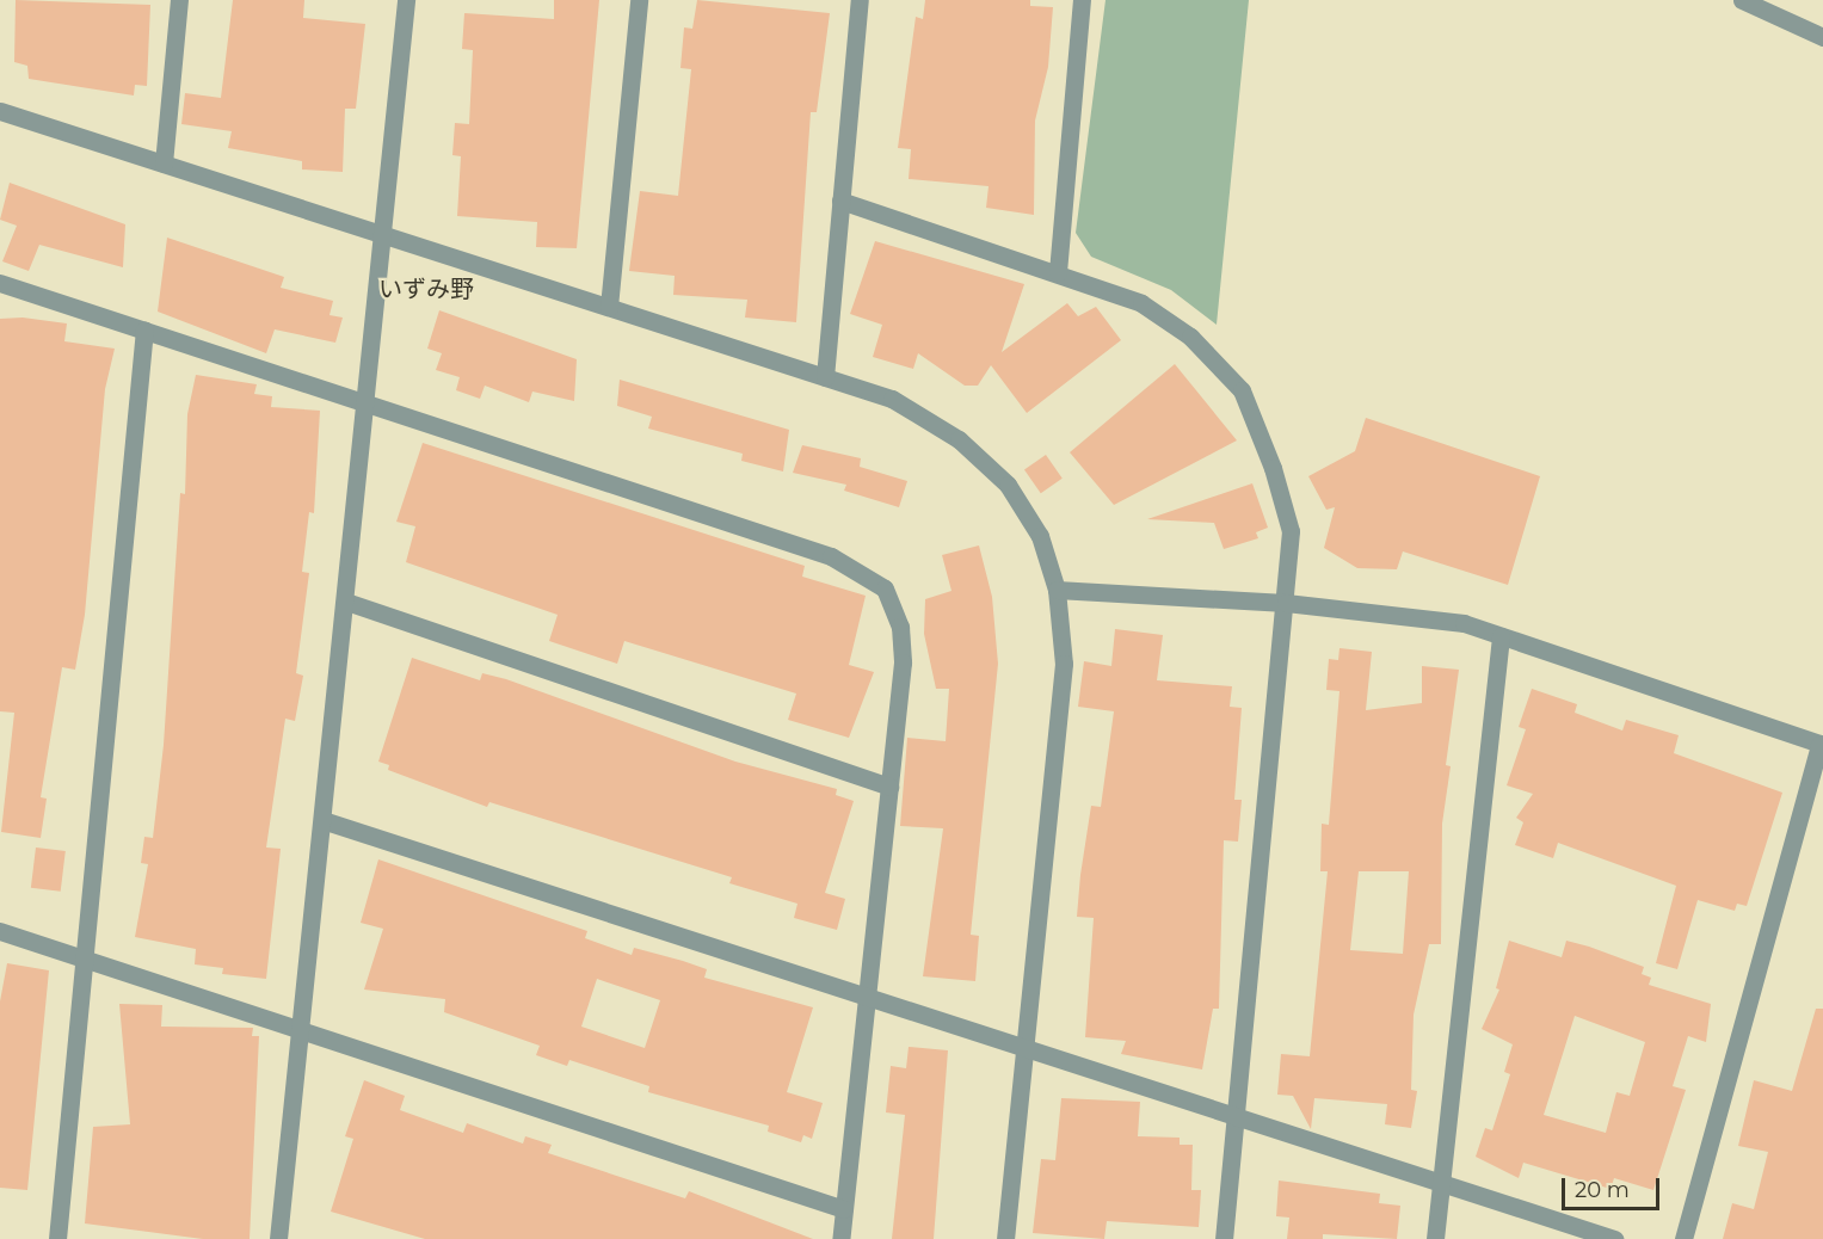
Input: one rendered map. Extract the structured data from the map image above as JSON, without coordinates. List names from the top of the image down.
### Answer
{
  "districts": ["いずみ野"],
  "scale_bar": "20 m"
}
